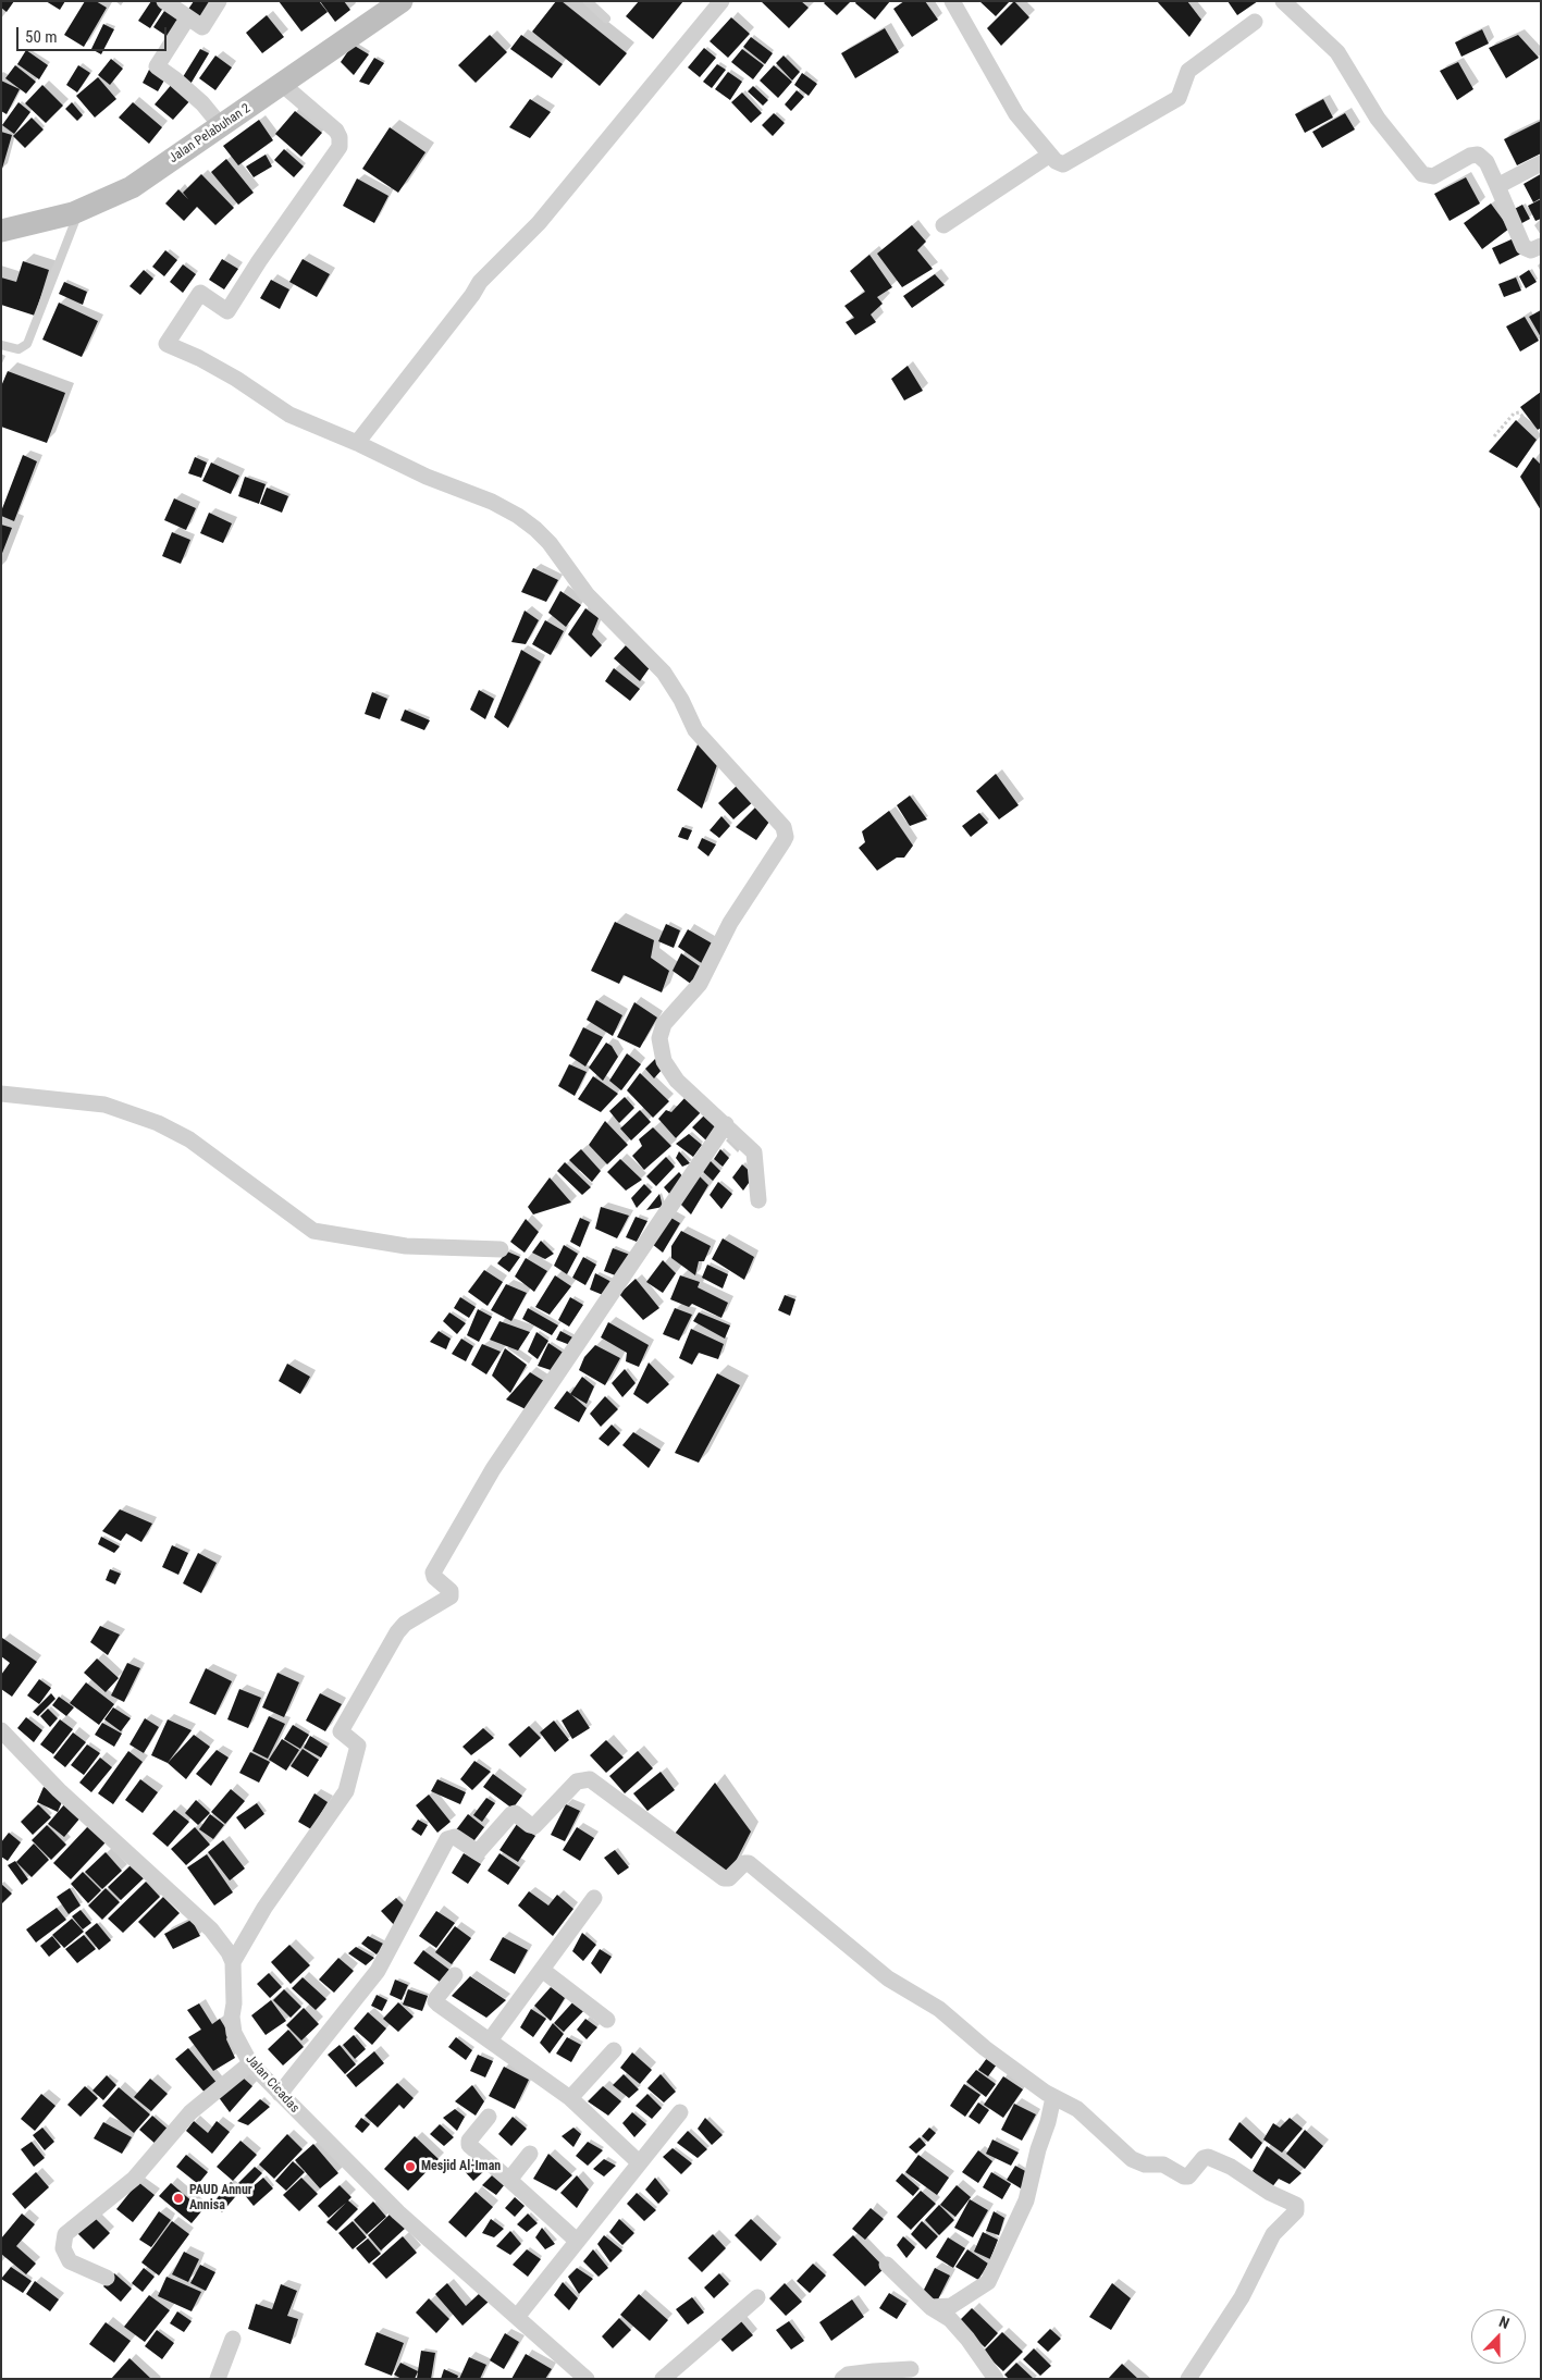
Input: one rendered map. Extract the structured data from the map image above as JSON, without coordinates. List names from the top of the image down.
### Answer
{
  "streets": {
    "main road": ["Jalan Pelabuhan 2"],
    "street": ["Jalan Cicadas"]
  },
  "places": ["Mesjid Al-Iman", "PAUD Annur Annisa"],
  "scale_bar": "50 m",
  "north": "top"
}
